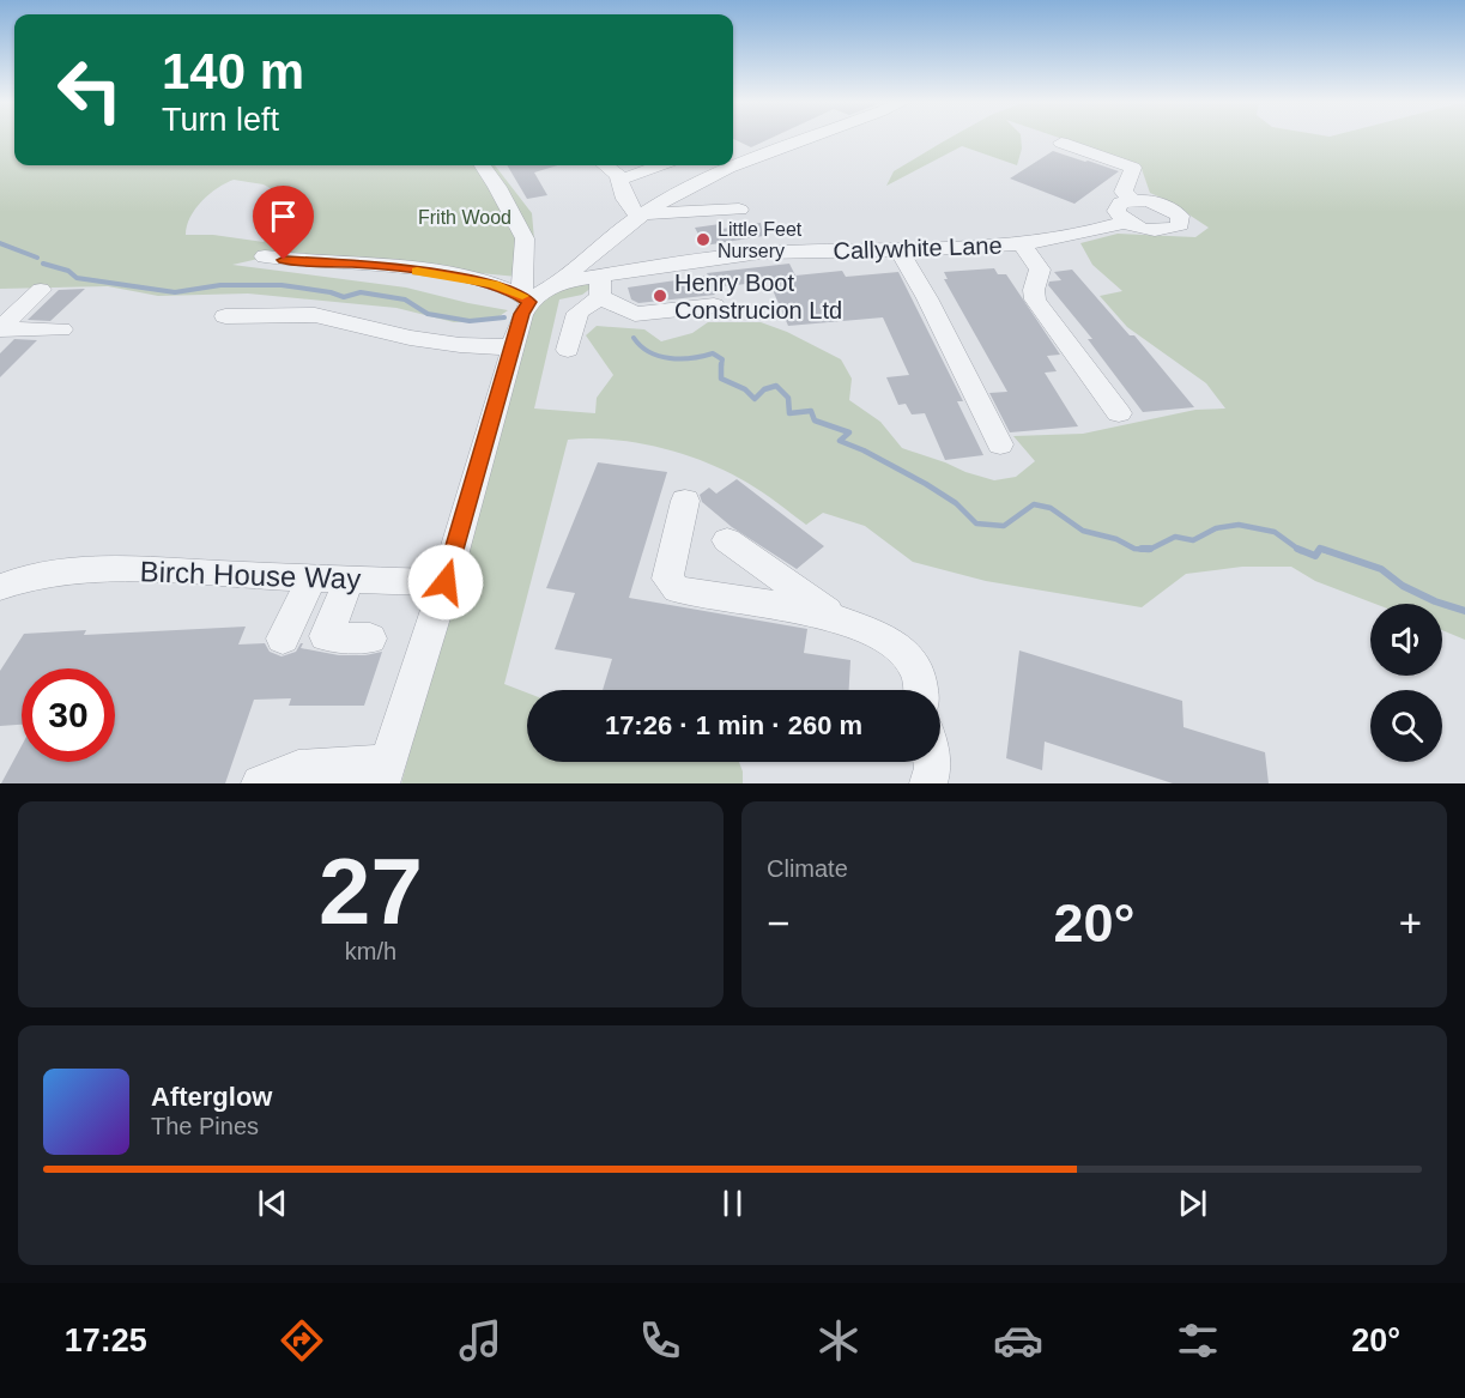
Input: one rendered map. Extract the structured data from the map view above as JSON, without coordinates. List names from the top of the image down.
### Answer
{
  "streets": {
    "street": ["Callywhite Lane", "Birch House Way"]
  },
  "parks": ["Frith Wood"],
  "places": ["Little Feet Nursery", "Henry Boot Construcion Ltd"],
  "page": {
    "turn": ["140 m", "Turn left"],
    "limit": "30",
    "trip": "17:26 · 1 min · 260 m",
    "tile": [
      ["27", "km/h"],
      "Climate"
    ],
    "heat": ["−", "20°", "+"],
    "song": ["Afterglow", "The Pines"],
    "tabs": ["17:25", "20°"]
  }
}
